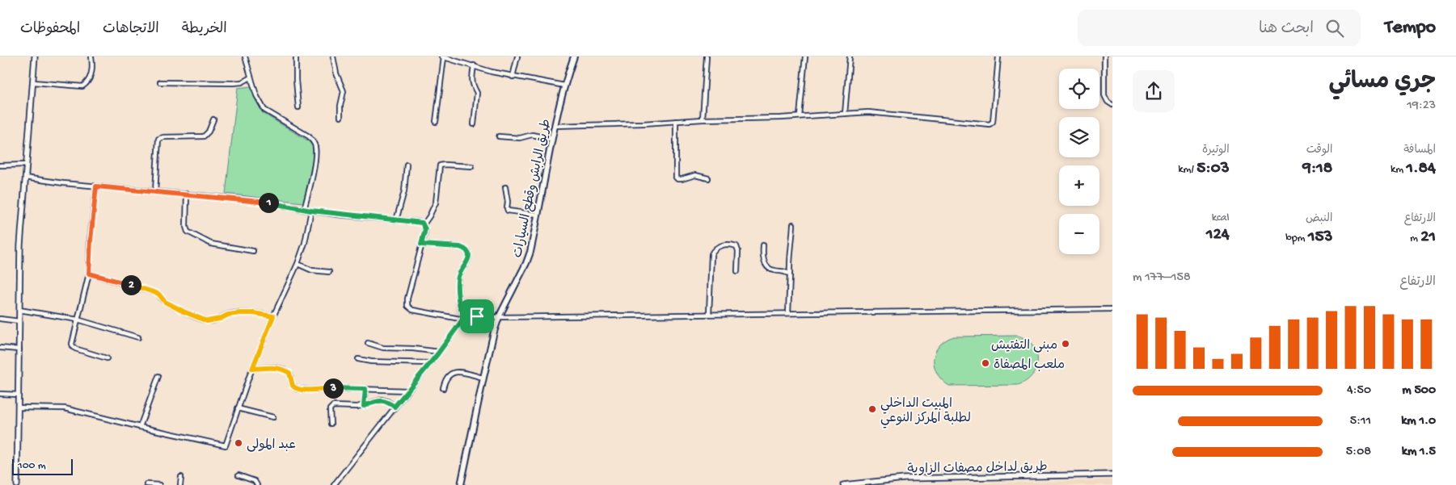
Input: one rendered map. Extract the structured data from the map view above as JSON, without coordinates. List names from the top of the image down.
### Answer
{
  "streets": {
    "main road": ["طريق الرابش وقطع السيارات"],
    "street": ["طريق لداخل مصفات الزاوية"]
  },
  "places": [
    "مبنى التفتيش",
    "ملعب المصفاة",
    "المبيت الداخلي لطلبة المركز النوعي",
    "عبد المولى"
  ],
  "scale_bar": "100 m",
  "page": {
    "header": "Tempo",
    "search": "ابحث هنا",
    "nav": ["الخريطة", "الاتجاهات", "المحفوظات"],
    "heading": ["جري مسائي", "19:23"],
    "map_buttons": ["+", "−"],
    "stats": [
      ["المسافة", "1.84 km"],
      ["الوقت", "9:18"],
      ["الوتيرة", "5:03 /km"],
      ["الارتفاع", "21 m"],
      ["النبض", "153 bpm"],
      ["kcal", "124"]
    ],
    "pins": ["1", "2", "3"],
    "chart": ["الارتفاع", "158–177 m"],
    "list": [
      {
        "name": "500 m",
        "note": "4:50"
      },
      {
        "name": "1.0 km",
        "note": "5:11"
      },
      {
        "name": "1.5 km",
        "note": "5:08"
      }
    ],
    "scale": "100 m"
  }
}
